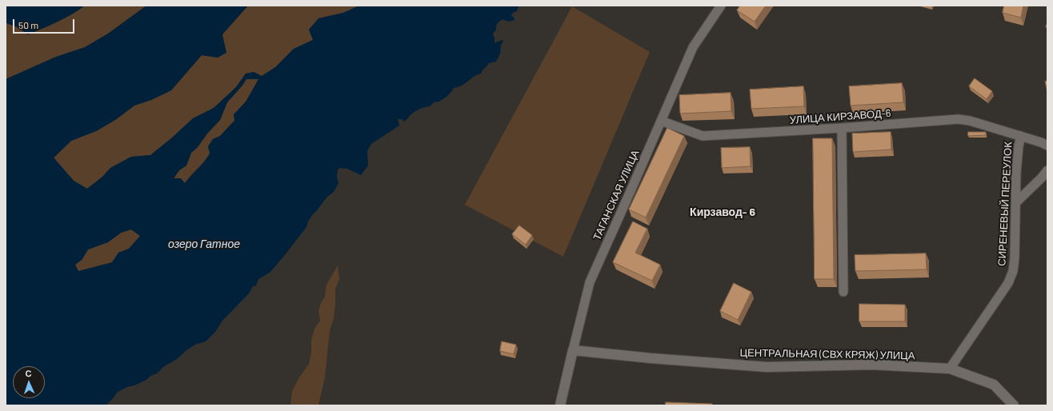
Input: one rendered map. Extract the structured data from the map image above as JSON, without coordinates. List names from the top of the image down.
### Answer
{
  "streets": {
    "main road": ["ТАГАНСКАЯ УЛИЦА", "ЦЕНТРАЛЬНАЯ (СВХ КРЯЖ) УЛИЦА"],
    "street": ["УЛИЦА КИРЗАВОД-6", "СИРЕНЕВЫЙ ПЕРЕУЛОК"]
  },
  "crossings": [
    ["УЛИЦА КИРЗАВОД-6", "ТАГАНСКАЯ УЛИЦА"],
    ["УЛИЦА КИРЗАВОД-6", "СИРЕНЕВЫЙ ПЕРЕУЛОК"],
    ["ТАГАНСКАЯ УЛИЦА", "ЦЕНТРАЛЬНАЯ (СВХ КРЯЖ) УЛИЦА"],
    ["СИРЕНЕВЫЙ ПЕРЕУЛОК", "ЦЕНТРАЛЬНАЯ (СВХ КРЯЖ) УЛИЦА"]
  ],
  "districts": ["Кирзавод- 6"],
  "water": ["озеро Гатное"],
  "scale_bar": "50 m",
  "north": "top"
}
